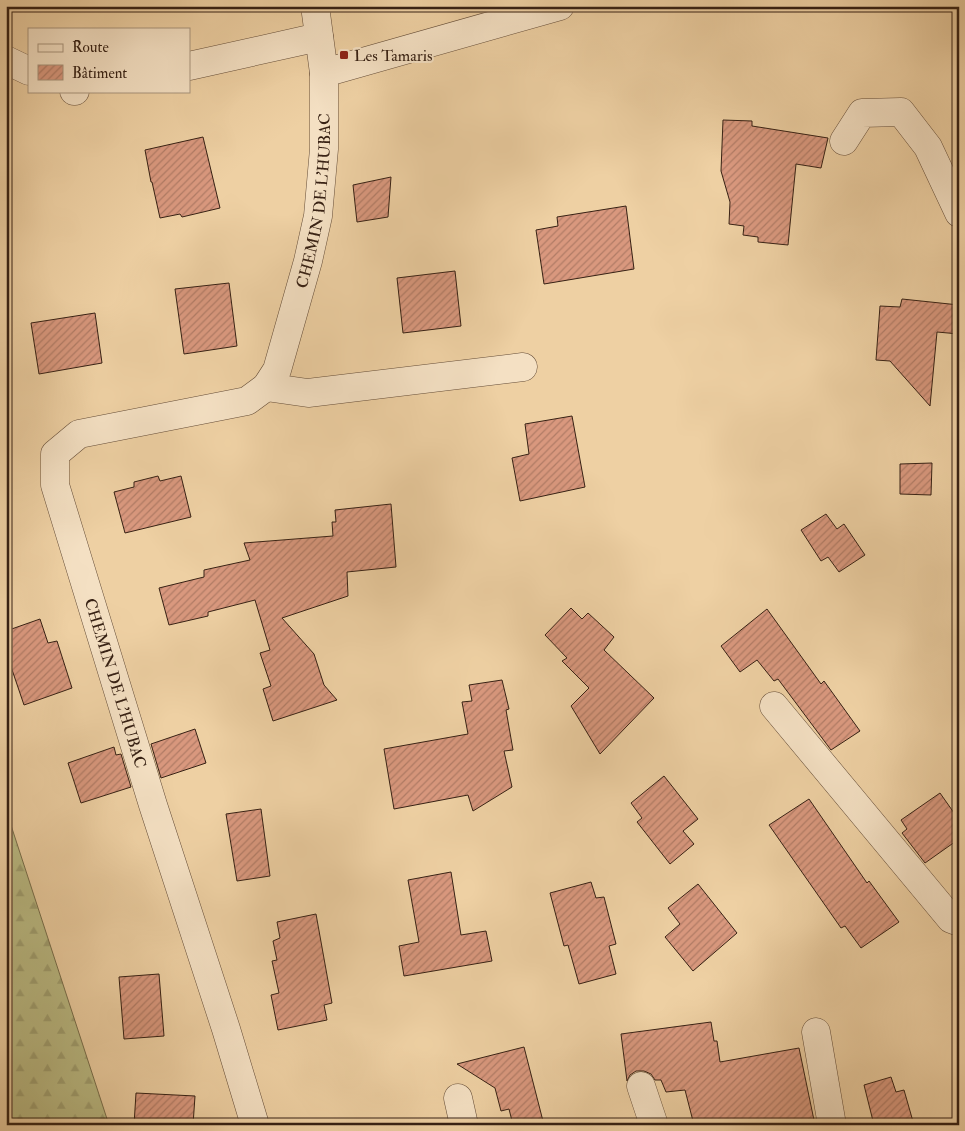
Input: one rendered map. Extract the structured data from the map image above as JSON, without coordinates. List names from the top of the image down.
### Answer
{
  "streets": {
    "street": ["CHEMIN DE L'HUBAC"]
  },
  "places": {
    "transit": ["Les Tamaris"]
  },
  "legend": ["Route", "Bâtiment"]
}
